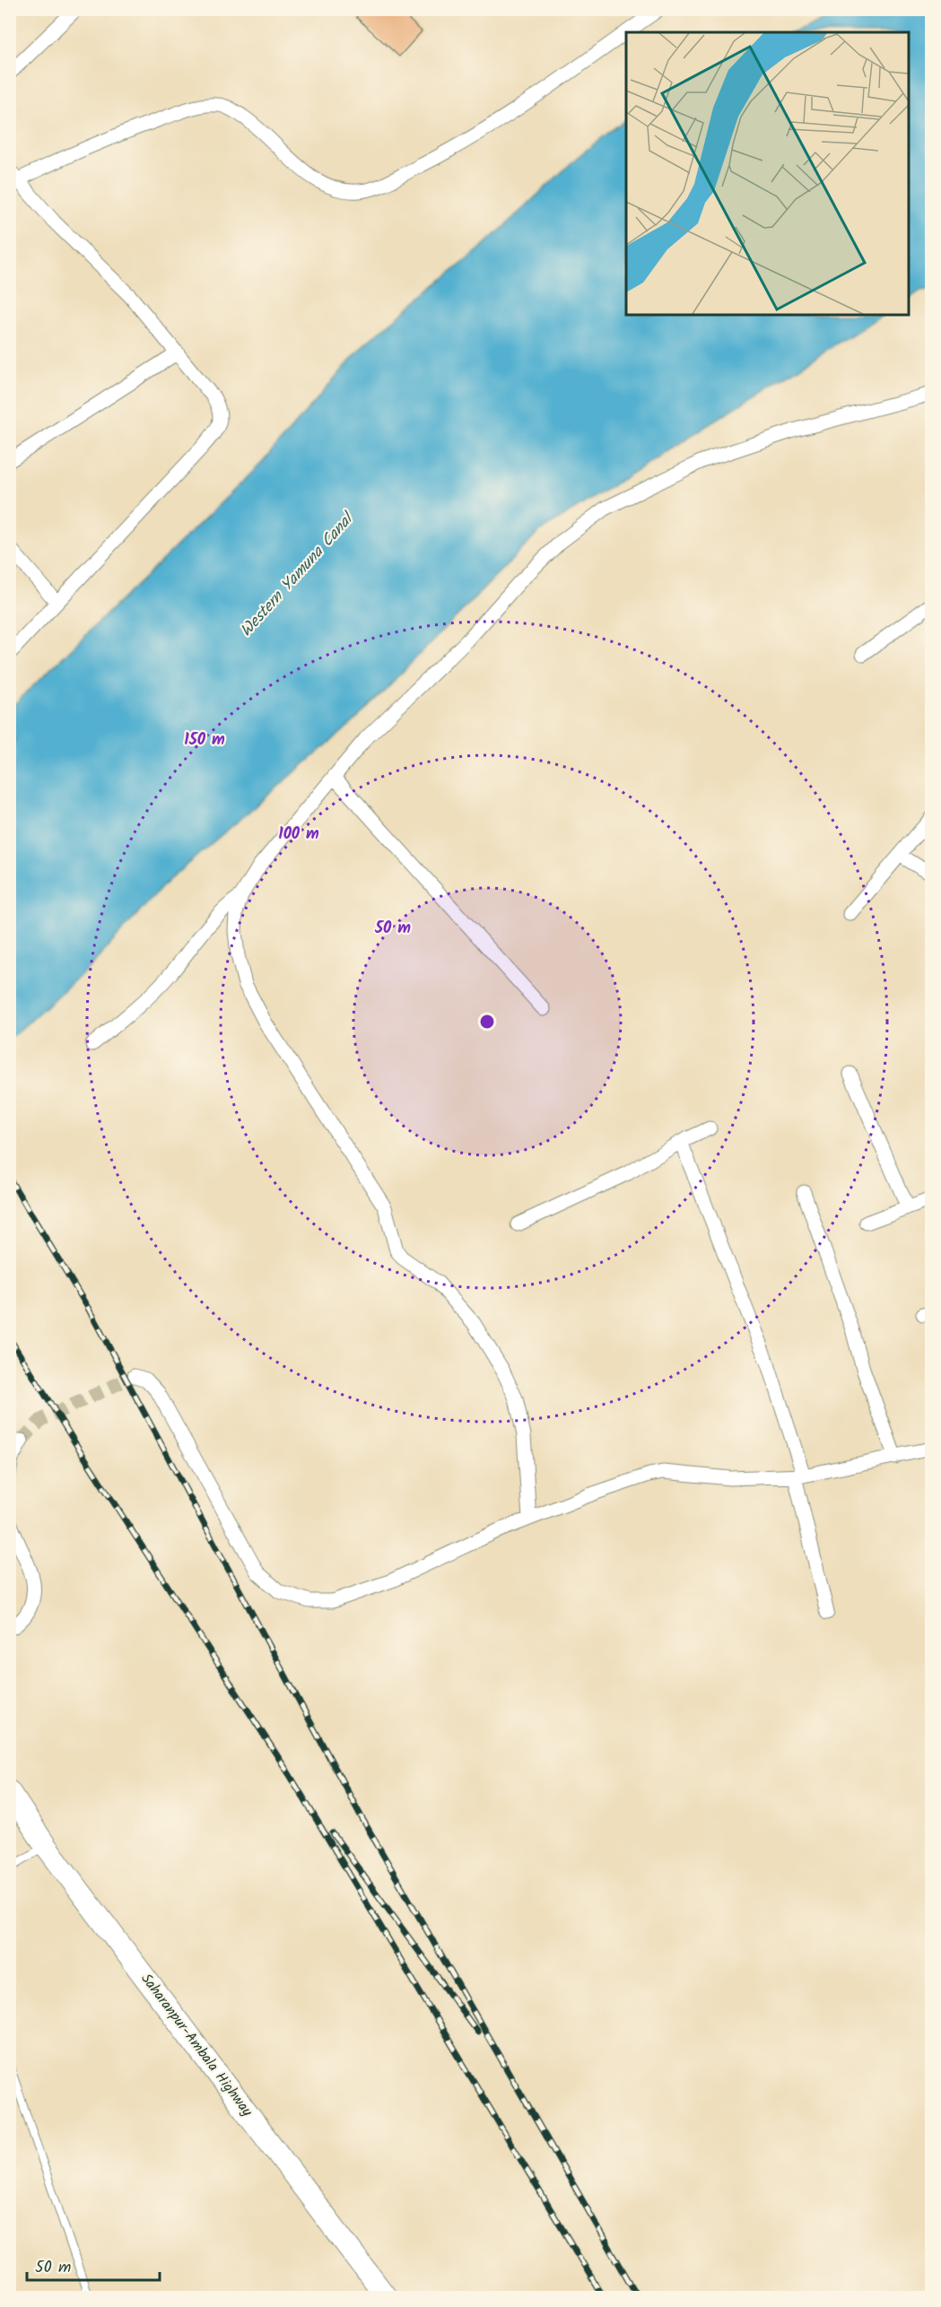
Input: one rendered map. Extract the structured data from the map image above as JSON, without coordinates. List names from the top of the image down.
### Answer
{
  "streets": {
    "main road": ["Saharanpur-Ambala Highway"]
  },
  "water": ["Western Yamuna Canal"],
  "scale_bar": "50 m",
  "rings": ["150 m", "100 m", "50 m"]
}
